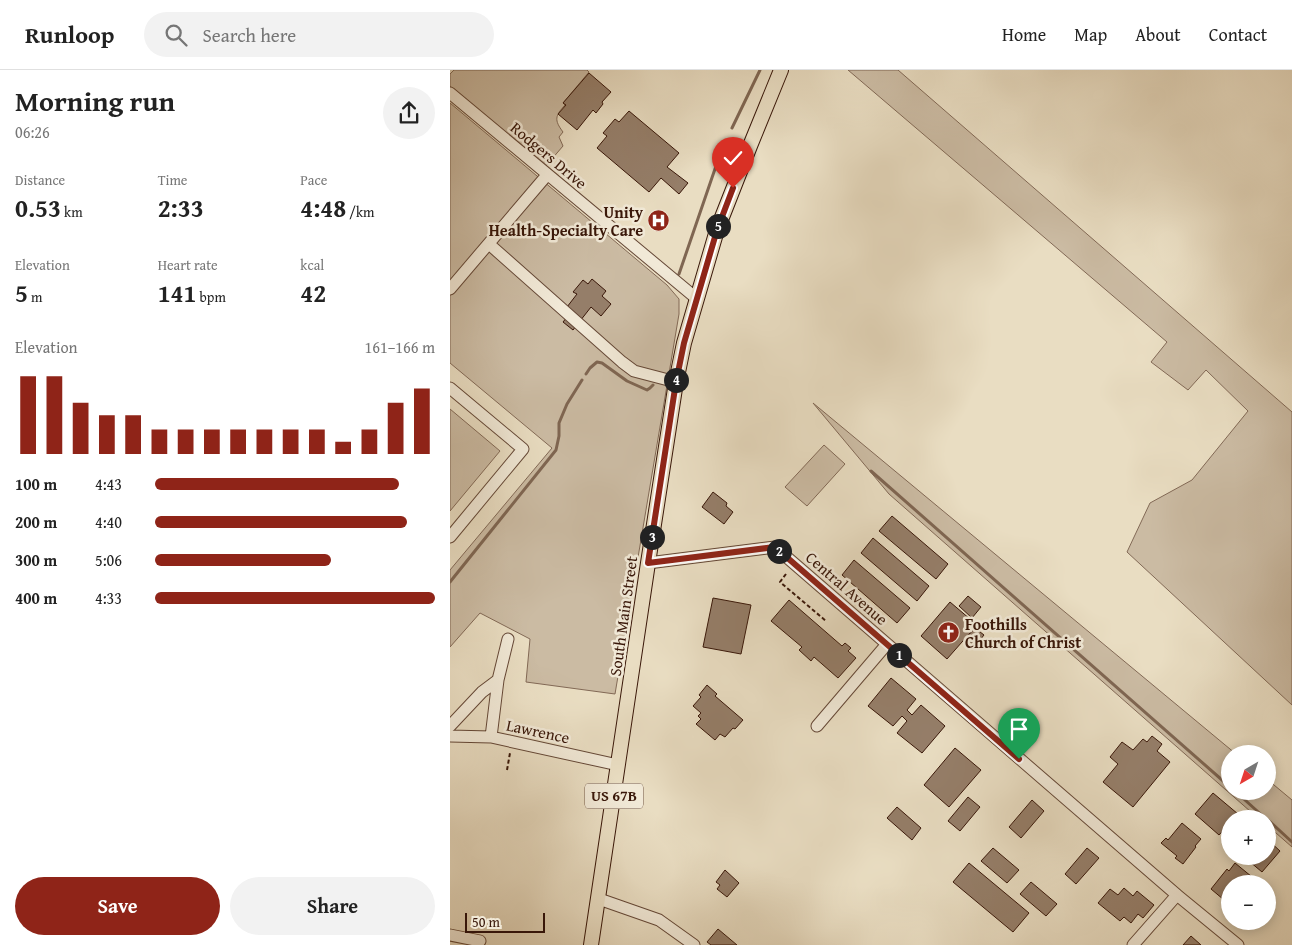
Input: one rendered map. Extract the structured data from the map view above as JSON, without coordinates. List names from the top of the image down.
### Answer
{
  "streets": {
    "main road": ["South Main Street", "US 67B"],
    "street": ["Rodgers Drive", "Central Avenue", "Lawrence"]
  },
  "crossings": [
    ["Rodgers Drive", "South Main Street"],
    ["Central Avenue", "South Main Street"],
    ["South Main Street", "Lawrence"]
  ],
  "places": {
    "hospital": ["Unity Health-Specialty Care"],
    "church": ["Foothills Church of Christ"]
  },
  "scale_bar": "50 m",
  "north": "bottom left",
  "page": {
    "header": "Runloop",
    "search": "Search here",
    "nav": [
      "Home",
      "Map",
      "About",
      "Contact"
    ],
    "heading": ["Morning run", "06:26"],
    "stats": [
      ["Distance", "0.53 km"],
      ["Time", "2:33"],
      ["Pace", "4:48 /km"],
      ["Elevation", "5 m"],
      ["Heart rate", "141 bpm"],
      ["kcal", "42"]
    ],
    "pins": [
      "5",
      "4",
      "3",
      "2",
      "1"
    ],
    "chart": ["Elevation", "161–166 m"],
    "list": [
      {
        "name": "100 m",
        "note": "4:43"
      },
      {
        "name": "200 m",
        "note": "4:40"
      },
      {
        "name": "300 m",
        "note": "5:06"
      },
      {
        "name": "400 m",
        "note": "4:33"
      }
    ],
    "map_buttons": ["+", "−"],
    "buttons": ["Save", "Share"],
    "scale": "50 m"
  }
}
